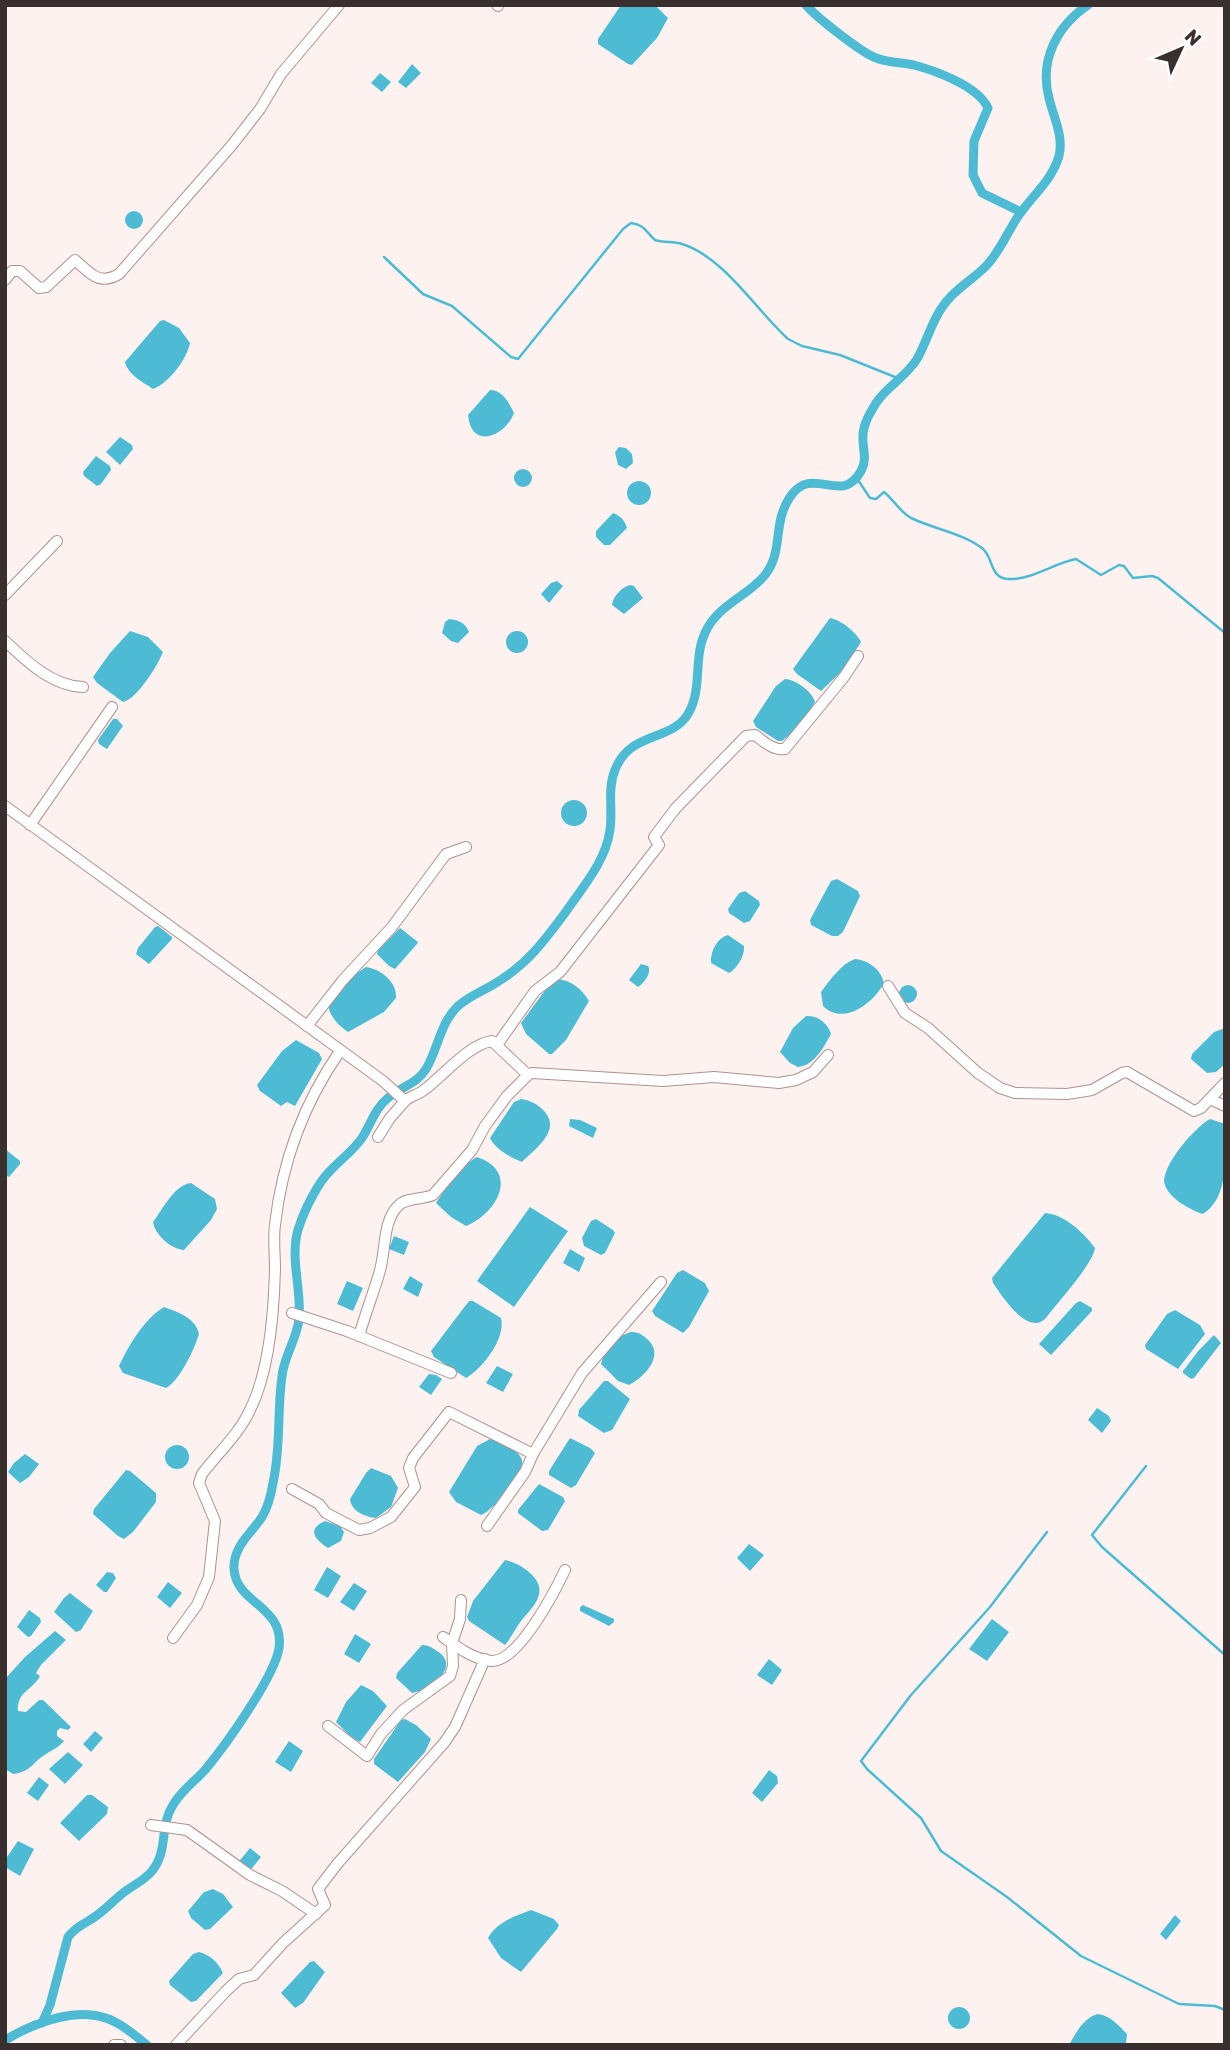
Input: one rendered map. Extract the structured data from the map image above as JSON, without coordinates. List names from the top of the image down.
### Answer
{
  "north": "top right"
}
